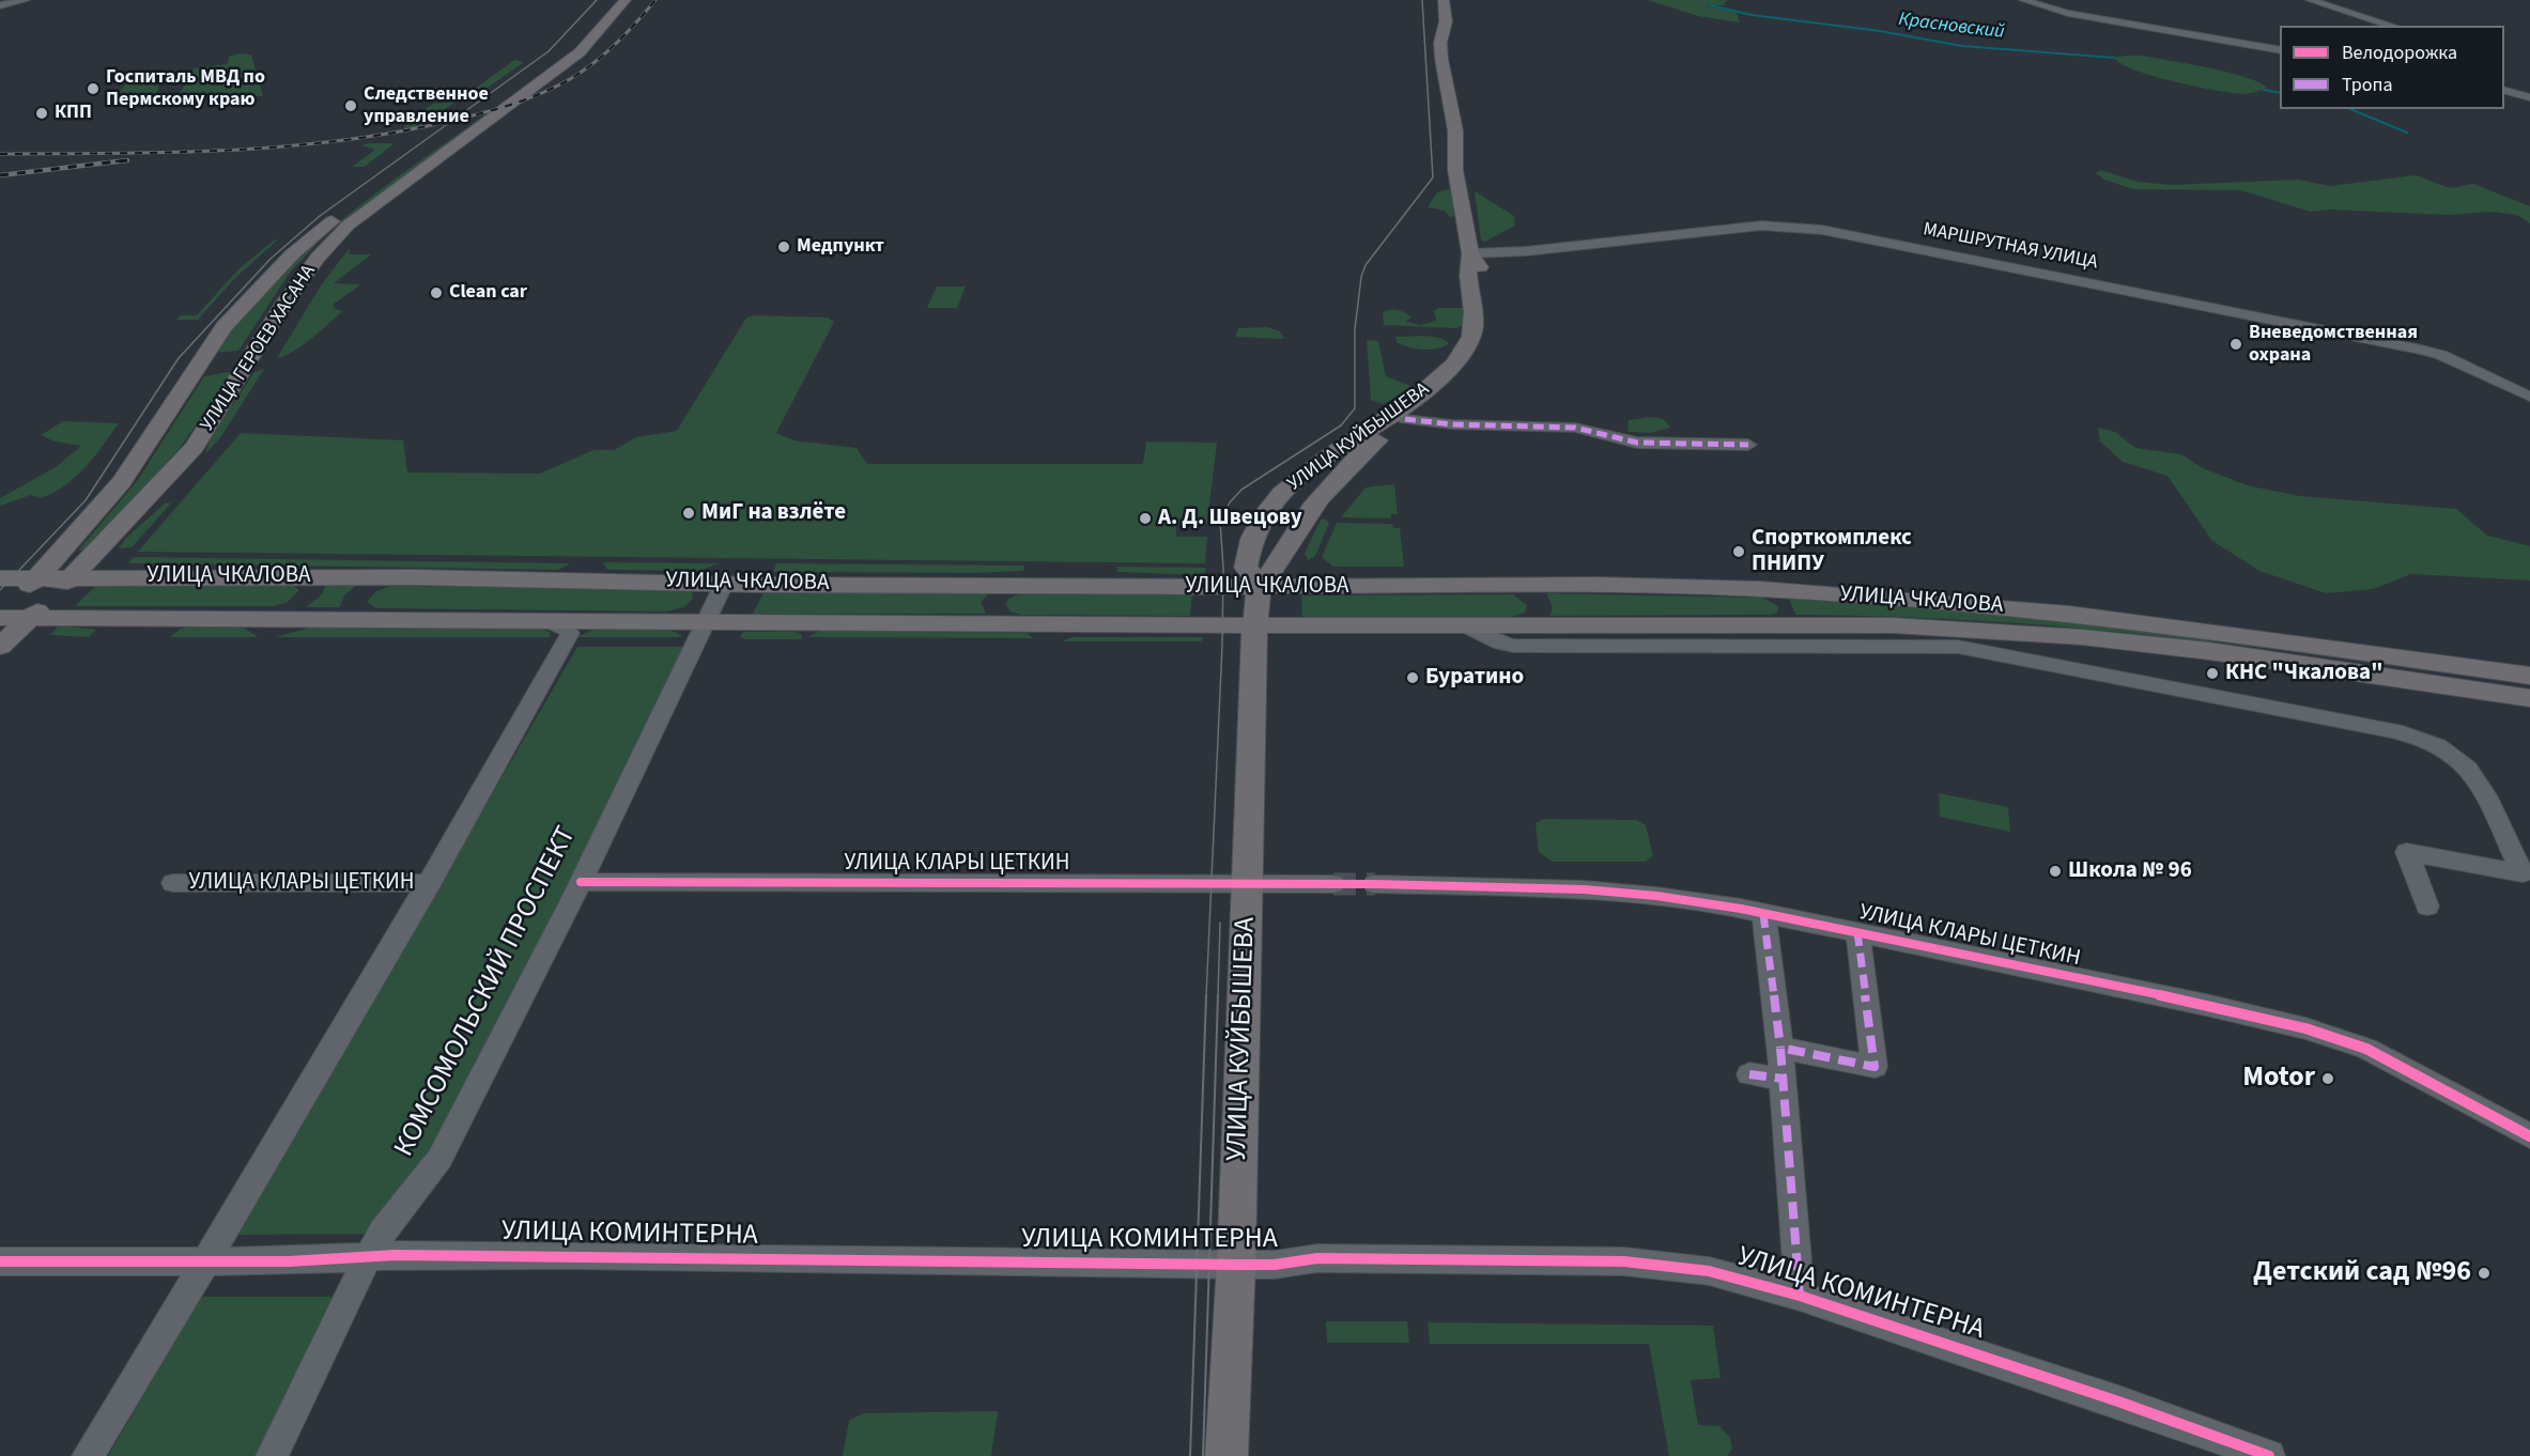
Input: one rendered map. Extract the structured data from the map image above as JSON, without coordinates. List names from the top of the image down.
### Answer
{
  "streets": {
    "main road": ["УЛИЦА ГЕРОЕВ ХАСАНА", "УЛИЦА КУЙБЫШЕВА", "УЛИЦА ЧКАЛОВА"],
    "street": [
      "МАРШРУТНАЯ УЛИЦА",
      "УЛИЦА КЛАРЫ ЦЕТКИН",
      "КОМСОМОЛЬСКИЙ ПРОСПЕКТ",
      "УЛИЦА КОМИНТЕРНА"
    ]
  },
  "crossings": [
    ["МАРШРУТНАЯ УЛИЦА", "УЛИЦА КУЙБЫШЕВА"],
    ["УЛИЦА ГЕРОЕВ ХАСАНА", "УЛИЦА ЧКАЛОВА"],
    ["УЛИЦА КУЙБЫШЕВА", "УЛИЦА ЧКАЛОВА"],
    ["УЛИЦА КУЙБЫШЕВА", "УЛИЦА КЛАРЫ ЦЕТКИН"],
    ["УЛИЦА КУЙБЫШЕВА", "УЛИЦА КОМИНТЕРНА"],
    ["УЛИЦА ЧКАЛОВА", "КОМСОМОЛЬСКИЙ ПРОСПЕКТ"],
    ["УЛИЦА КЛАРЫ ЦЕТКИН", "КОМСОМОЛЬСКИЙ ПРОСПЕКТ"],
    ["КОМСОМОЛЬСКИЙ ПРОСПЕКТ", "УЛИЦА КОМИНТЕРНА"]
  ],
  "water": ["Красновский"],
  "places": [
    "Госпиталь МВД по Пермскому краю",
    "Следственное управление",
    "КПП",
    "Медпункт",
    "Clean car",
    "Вневедомственная охрана",
    "МиГ на взлёте",
    "А. Д. Швецову",
    "Спорткомплекс ПНИПУ",
    "КНС \"Чкалова\"",
    "Буратино",
    "Школа № 96",
    "Motor",
    "Детский сад №96"
  ],
  "legend": ["Велодорожка", "Тропа"]
}
